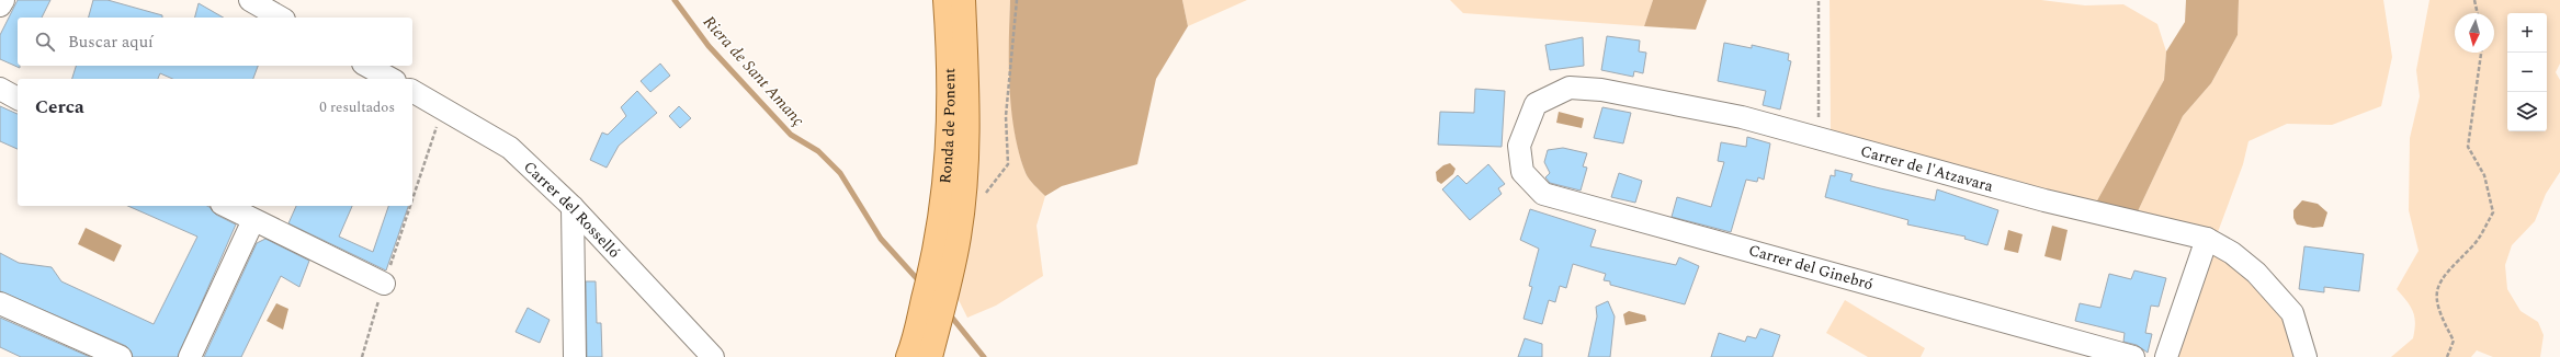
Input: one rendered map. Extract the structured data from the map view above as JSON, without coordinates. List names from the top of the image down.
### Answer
{
  "streets": {
    "main road": ["Ronda de Ponent"],
    "street": ["Carrer de l'Atzavara", "Carrer del Rosselló", "Carrer del Ginebró"]
  },
  "crossings": [
    ["Carrer de l'Atzavara", "Carrer del Ginebró"]
  ],
  "water": ["Riera de Sant Amanç"],
  "north": "bottom",
  "page": {
    "map_buttons": ["+", "−"],
    "search": "Buscar aquí",
    "heading": ["Cerca", "0 resultados"]
  }
}
